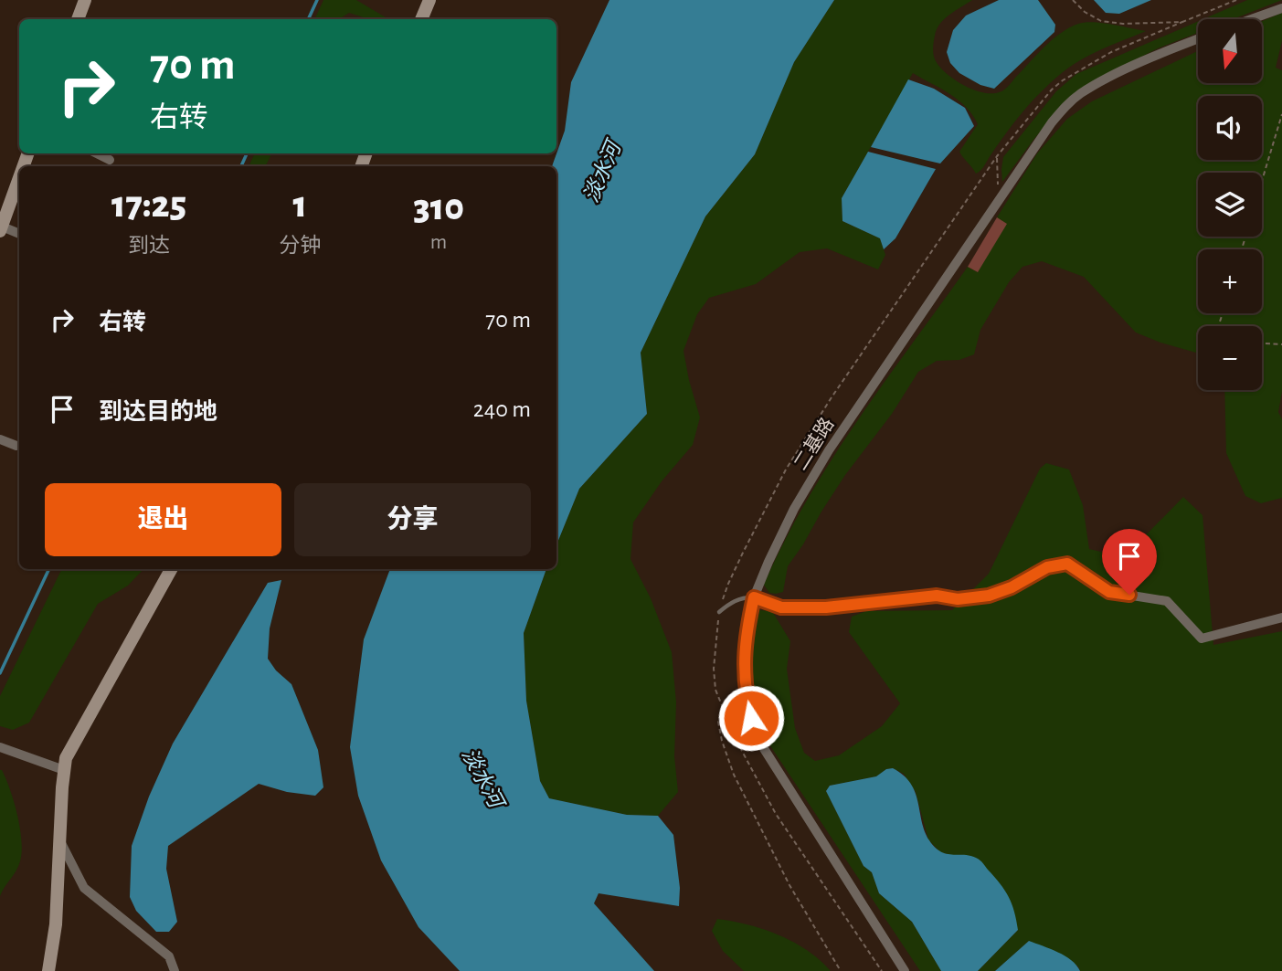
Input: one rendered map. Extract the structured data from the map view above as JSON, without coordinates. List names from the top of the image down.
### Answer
{
  "streets": {
    "street": ["二基路"]
  },
  "water": ["淡水河"],
  "north": "bottom",
  "page": {
    "map_buttons": ["+", "−"],
    "turn": ["70 m", "右转"],
    "eta": [
      "17:25",
      "到达",
      "1",
      "分钟",
      "310",
      "m"
    ],
    "list": [
      {
        "name": "右转",
        "value": "70 m"
      },
      {
        "name": "到达目的地",
        "value": "240 m"
      }
    ],
    "buttons": ["退出", "分享"]
  }
}
